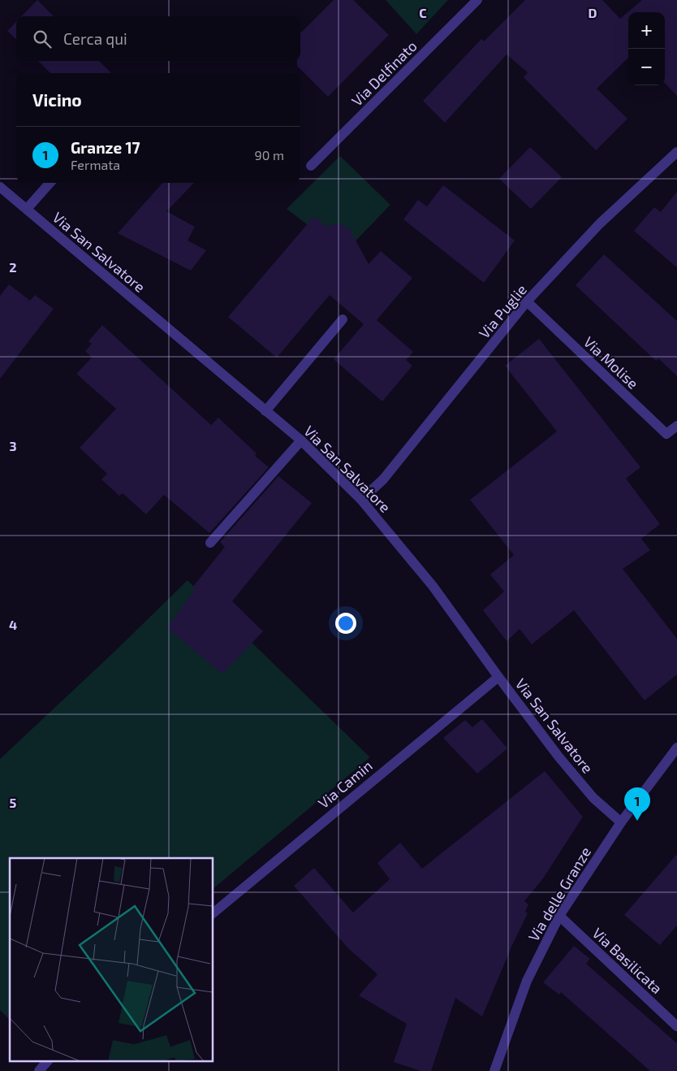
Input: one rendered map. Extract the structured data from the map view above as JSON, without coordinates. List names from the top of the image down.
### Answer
{
  "streets": {
    "street": [
      "Via Delfinato",
      "Via San Salvatore",
      "Via Puglie",
      "Via Molise",
      "Via Camin",
      "Via delle Granze",
      "Via Basilicata"
    ]
  },
  "crossings": [
    ["Via San Salvatore", "Via Puglie"],
    ["Via San Salvatore", "Via Camin"],
    ["Via San Salvatore", "Via delle Granze"],
    ["Via Puglie", "Via Molise"],
    ["Via delle Granze", "Via Basilicata"]
  ],
  "page": {
    "map_buttons": ["+", "−"],
    "search": "Cerca qui",
    "heading": "Vicino",
    "list": [
      {
        "mark": "1",
        "name": "Granze 17",
        "note": "Fermata",
        "value": "90 m"
      }
    ],
    "pins": "1"
  },
  "grid": {
    "columns": ["C", "D"],
    "rows": [
      "2",
      "3",
      "4",
      "5"
    ]
  }
}
